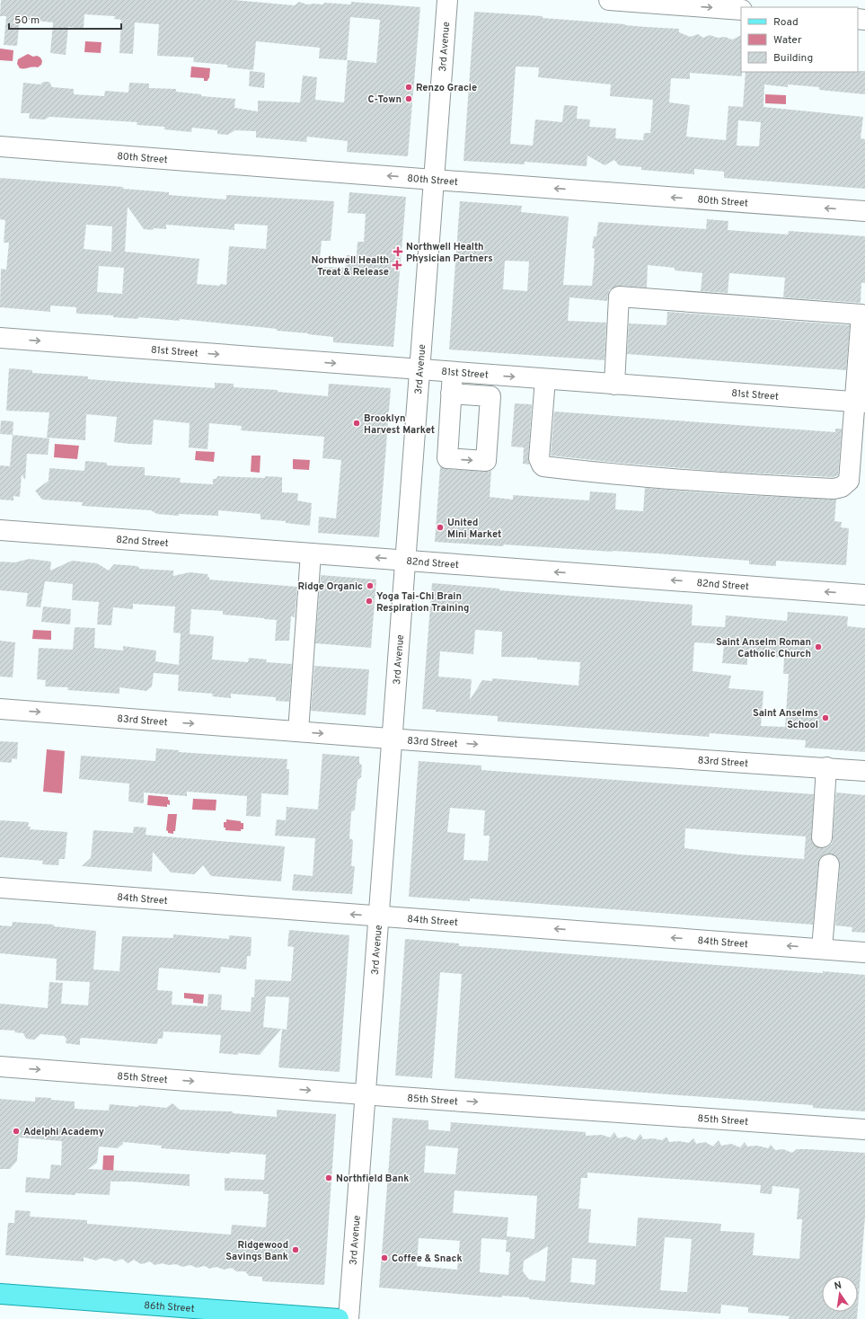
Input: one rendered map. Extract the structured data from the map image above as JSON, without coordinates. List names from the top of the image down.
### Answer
{
  "streets": {
    "main road": ["86th Street"],
    "street": [
      "3rd Avenue",
      "80th Street",
      "81st Street",
      "82nd Street",
      "83rd Street",
      "84th Street",
      "85th Street"
    ]
  },
  "crossings": [
    ["3rd Avenue", "80th Street"],
    ["3rd Avenue", "81st Street"],
    ["3rd Avenue", "82nd Street"],
    ["3rd Avenue", "83rd Street"],
    ["3rd Avenue", "84th Street"],
    ["3rd Avenue", "85th Street"]
  ],
  "one_way": [
    "80th Street",
    "81st Street",
    "82nd Street",
    "83rd Street",
    "84th Street",
    "85th Street"
  ],
  "places": {
    "other": [
      "Renzo Gracie",
      "C-Town",
      "Brooklyn Harvest Market",
      "United Mini Market",
      "Ridge Organic",
      "Yoga Tai-Chi Brain Respiration Training",
      "Saint Anselm Roman Catholic Church",
      "Saint Anselms School",
      "Adelphi Academy",
      "Northfield Bank",
      "Ridgewood Savings Bank",
      "Coffee & Snack"
    ],
    "health": ["Northwell Health Physician Partners", "Northwell Health Treat & Release"]
  },
  "legend": ["Road", "Water", "Building"],
  "scale_bar": "50 m",
  "north": "top"
}
